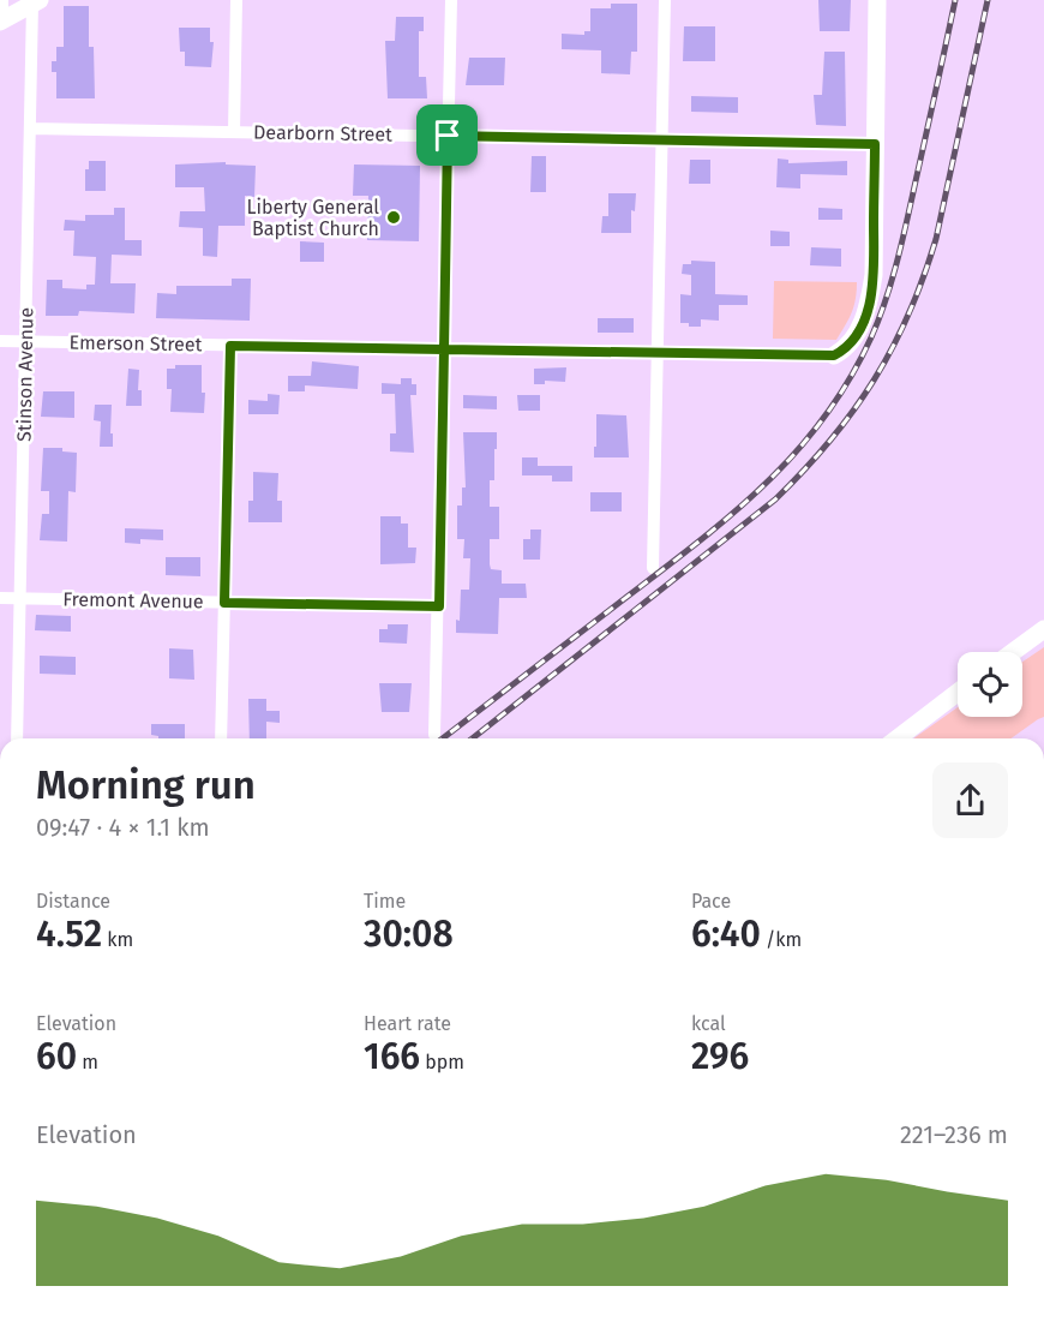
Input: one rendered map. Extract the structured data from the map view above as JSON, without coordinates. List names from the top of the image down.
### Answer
{
  "streets": {
    "street": [
      "Dearborn Street",
      "Emerson Street",
      "Stinson Avenue",
      "Fremont Avenue"
    ]
  },
  "crossings": [
    ["Dearborn Street", "Stinson Avenue"],
    ["Emerson Street", "Stinson Avenue"],
    ["Stinson Avenue", "Fremont Avenue"]
  ],
  "places": ["Liberty General Baptist Church"],
  "page": {
    "heading": ["Morning run", "09:47 · 4 × 1.1 km"],
    "stats": [
      ["Distance", "4.52 km"],
      ["Time", "30:08"],
      ["Pace", "6:40 /km"],
      ["Elevation", "60 m"],
      ["Heart rate", "166 bpm"],
      ["kcal", "296"]
    ],
    "chart": ["Elevation", "221–236 m"]
  }
}
